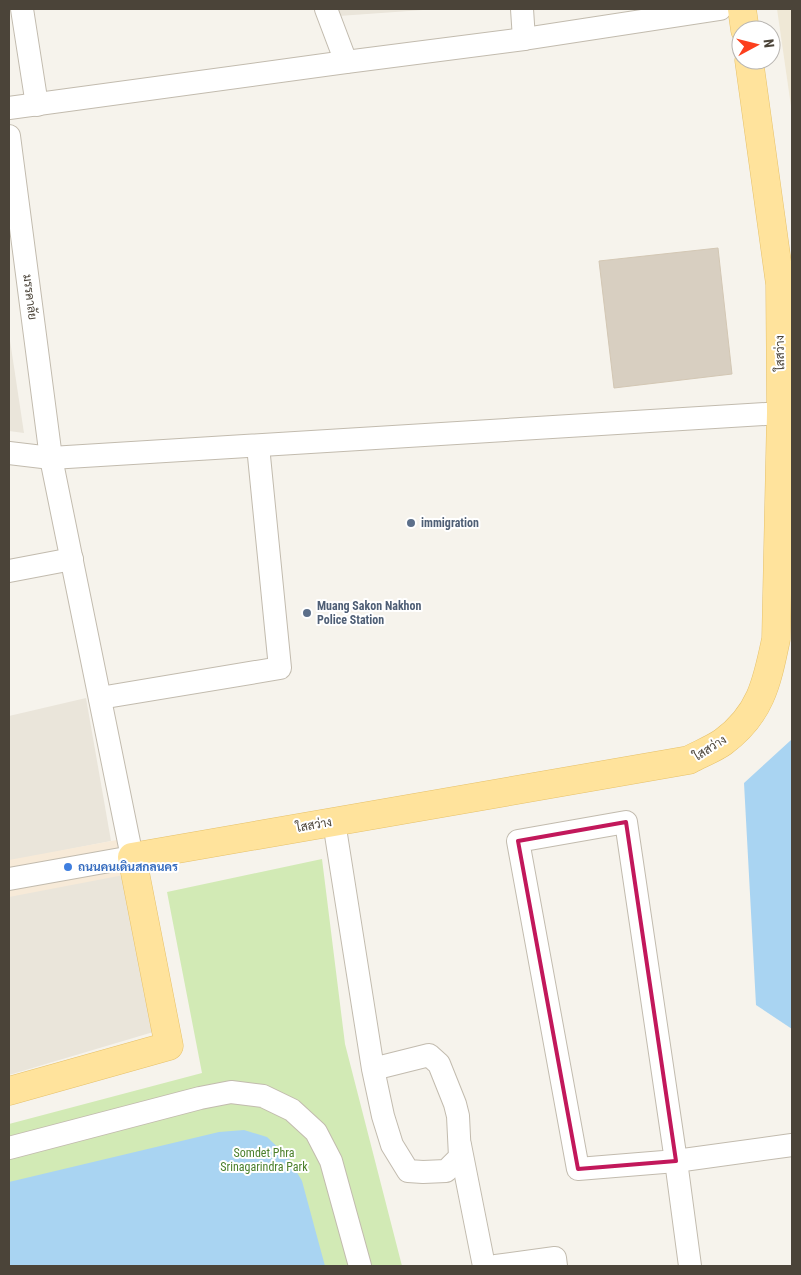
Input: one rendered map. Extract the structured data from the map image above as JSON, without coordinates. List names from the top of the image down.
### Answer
{
  "streets": {
    "main road": ["ใสสว่าง"],
    "street": ["มรรคาลัย"]
  },
  "crossings": [
    ["มรรคาลัย", "ใสสว่าง"]
  ],
  "parks": ["Somdet Phra Srinagarindra Park"],
  "places": ["immigration", "Muang Sakon Nakhon Police Station", "ถนนคนเดินสกลนคร"],
  "north": "right"
}
